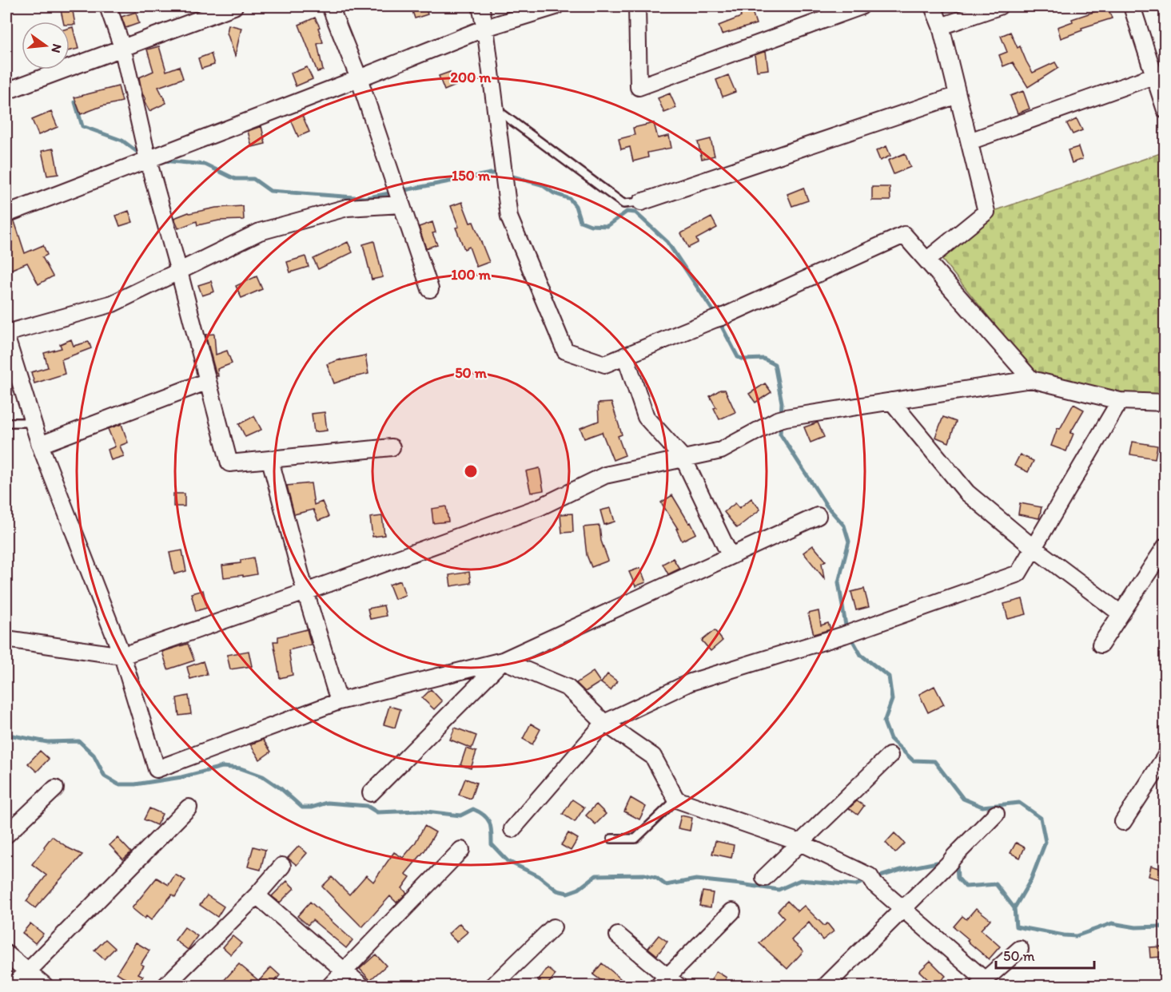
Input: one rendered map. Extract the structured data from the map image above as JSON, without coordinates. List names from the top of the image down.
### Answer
{
  "scale_bar": "50 m",
  "north": "right",
  "rings": [
    "200 m",
    "150 m",
    "100 m",
    "50 m"
  ]
}
